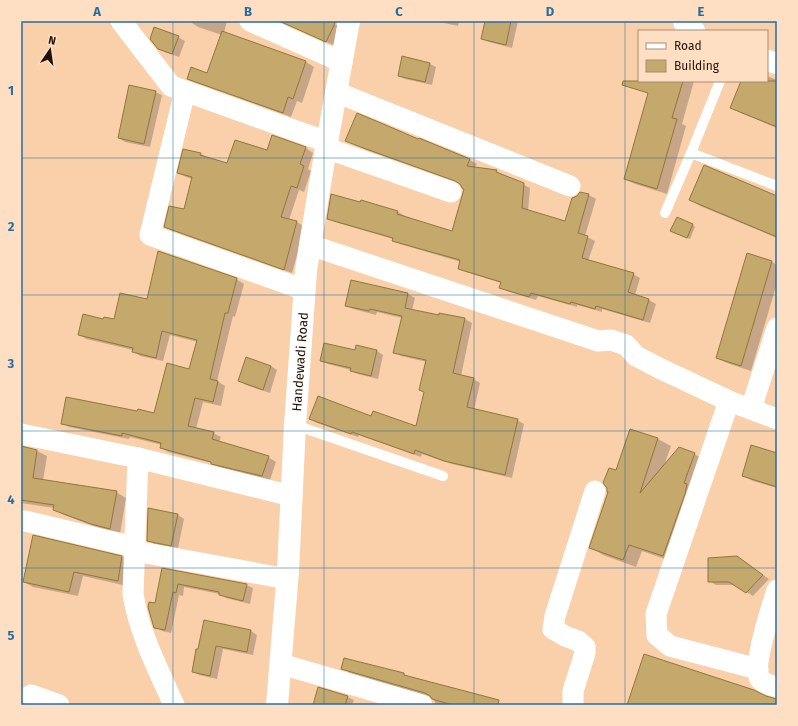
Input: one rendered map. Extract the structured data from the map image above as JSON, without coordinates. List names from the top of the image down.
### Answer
{
  "streets": {
    "main road": ["Handewadi Road"]
  },
  "legend": ["Road", "Building"],
  "north": "top",
  "grid": {
    "columns": [
      "A",
      "B",
      "C",
      "D",
      "E"
    ],
    "rows": [
      "1",
      "2",
      "3",
      "4",
      "5"
    ]
  }
}
